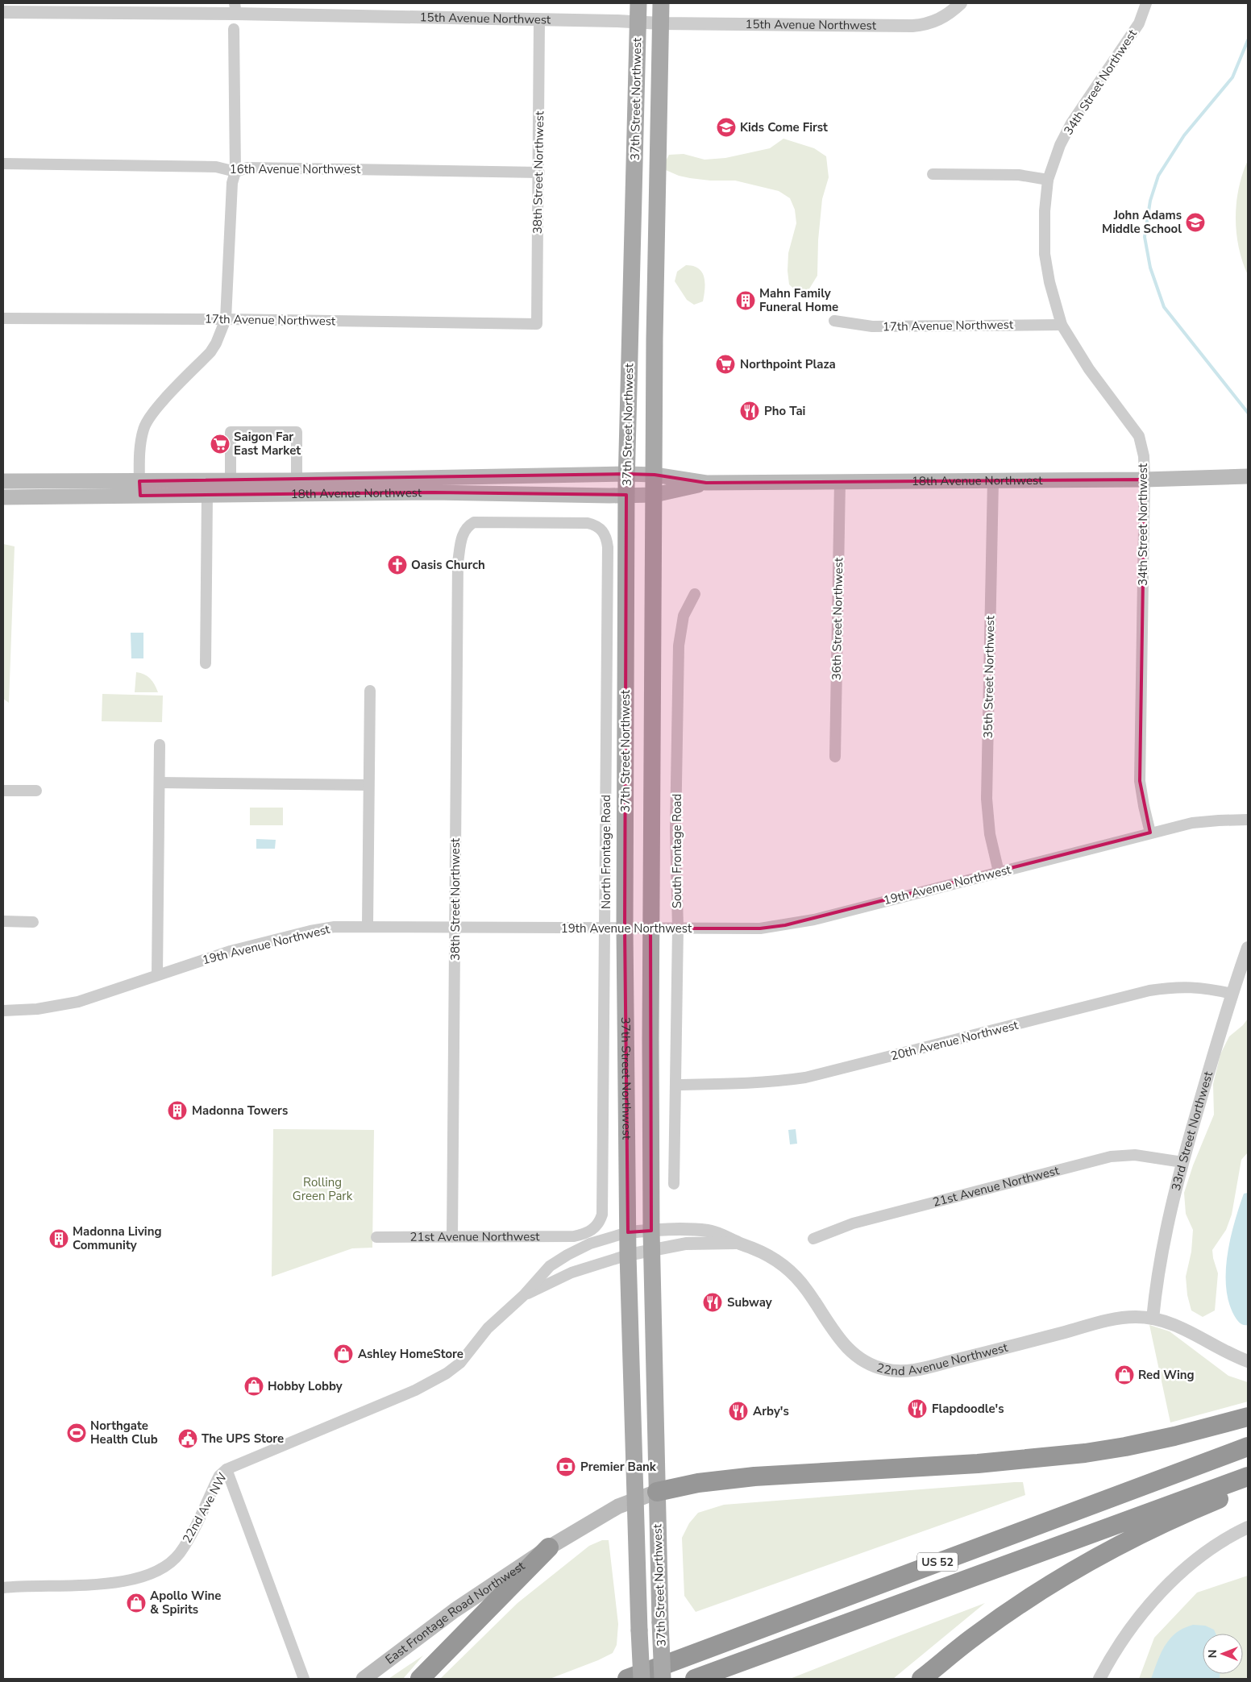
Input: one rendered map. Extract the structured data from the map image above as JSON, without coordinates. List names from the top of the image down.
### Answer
{
  "streets": {
    "highway": ["US 52"],
    "main road": ["37th Street Northwest", "18th Avenue Northwest", "East Frontage Road Northwest"],
    "street": [
      "15th Avenue Northwest",
      "34th Street Northwest",
      "16th Avenue Northwest",
      "38th Street Northwest",
      "17th Avenue Northwest",
      "36th Street Northwest",
      "35th Street Northwest",
      "South Frontage Road",
      "North Frontage Road",
      "19th Avenue Northwest",
      "20th Avenue Northwest",
      "33rd Street Northwest",
      "21st Avenue Northwest",
      "22nd Avenue Northwest",
      "22nd Ave NW"
    ]
  },
  "crossings": [
    ["15th Avenue Northwest", "37th Street Northwest"],
    ["15th Avenue Northwest", "38th Street Northwest"],
    ["34th Street Northwest", "17th Avenue Northwest"],
    ["34th Street Northwest", "18th Avenue Northwest"],
    ["34th Street Northwest", "19th Avenue Northwest"],
    ["37th Street Northwest", "18th Avenue Northwest"],
    ["37th Street Northwest", "19th Avenue Northwest"],
    ["37th Street Northwest", "East Frontage Road Northwest"],
    ["16th Avenue Northwest", "38th Street Northwest"],
    ["38th Street Northwest", "17th Avenue Northwest"],
    ["38th Street Northwest", "North Frontage Road"],
    ["38th Street Northwest", "19th Avenue Northwest"],
    ["38th Street Northwest", "21st Avenue Northwest"],
    ["18th Avenue Northwest", "36th Street Northwest"],
    ["18th Avenue Northwest", "35th Street Northwest"],
    ["35th Street Northwest", "19th Avenue Northwest"],
    ["South Frontage Road", "19th Avenue Northwest"],
    ["South Frontage Road", "20th Avenue Northwest"],
    ["North Frontage Road", "19th Avenue Northwest"],
    ["North Frontage Road", "21st Avenue Northwest"],
    ["20th Avenue Northwest", "33rd Street Northwest"],
    ["33rd Street Northwest", "21st Avenue Northwest"],
    ["33rd Street Northwest", "22nd Avenue Northwest"]
  ],
  "parks": ["Rolling Green Park"],
  "places": {
    "school or university": ["Kids Come First", "John Adams Middle School"],
    "building": ["Mahn Family Funeral Home", "Madonna Towers", "Madonna Living Community"],
    "supermarket": ["Northpoint Plaza", "Saigon Far East Market"],
    "restaurant": [
      "Pho Tai",
      "Subway",
      "Flapdoodle's",
      "Arby's"
    ],
    "church": ["Oasis Church"],
    "shop": [
      "Ashley HomeStore",
      "Red Wing",
      "Hobby Lobby",
      "Apollo Wine & Spirits"
    ],
    "sports": ["Northgate Health Club"],
    "public building": ["The UPS Store"],
    "bank": ["Premier Bank"]
  },
  "north": "left"
}
